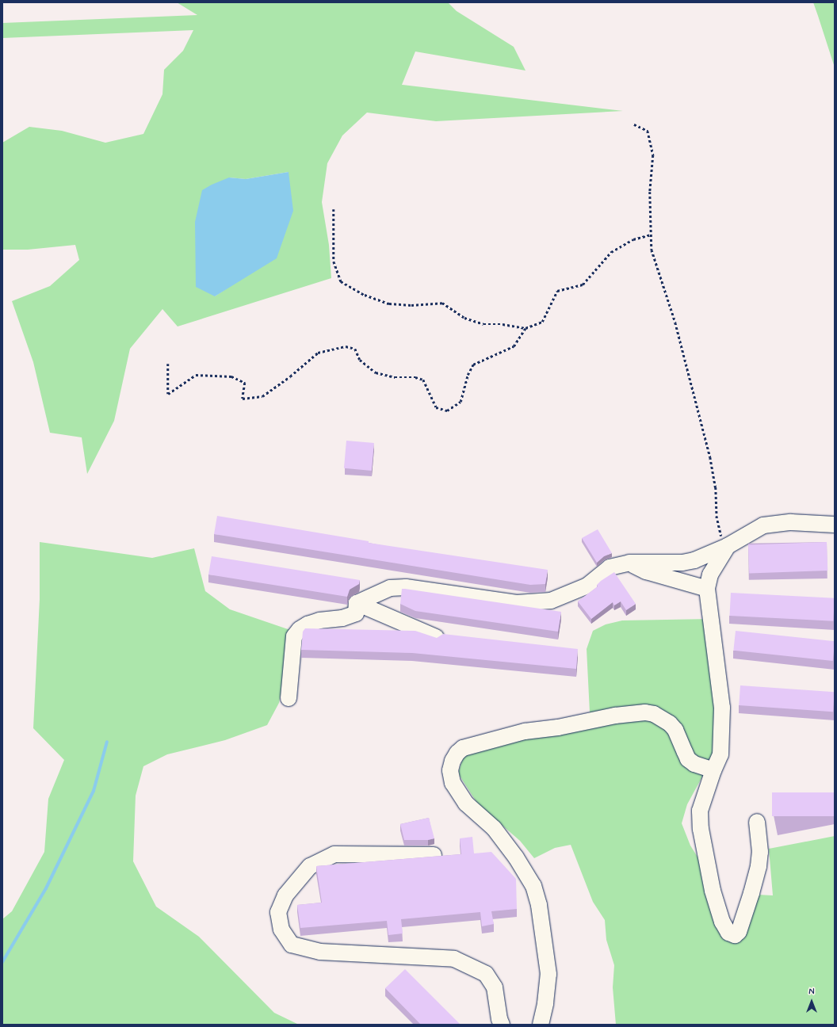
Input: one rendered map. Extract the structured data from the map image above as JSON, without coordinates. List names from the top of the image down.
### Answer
{
  "north": "top"
}
